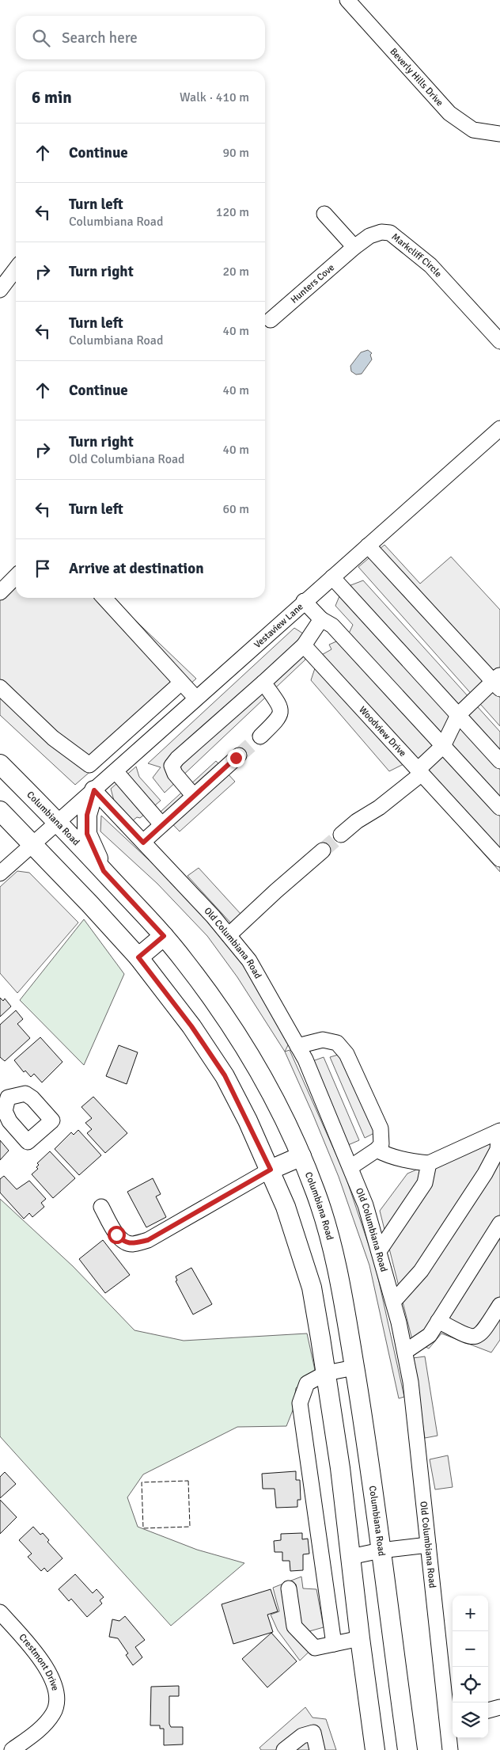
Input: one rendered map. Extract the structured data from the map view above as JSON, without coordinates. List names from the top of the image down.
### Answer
{
  "streets": {
    "main road": ["Columbiana Road"],
    "street": [
      "Beverly Hills Drive",
      "Markcliff Circle",
      "Hunters Cove",
      "Vestaview Lane",
      "Woodview Drive",
      "Old Columbiana Road",
      "Crestmont Drive"
    ]
  },
  "crossings": [
    ["Markcliff Circle", "Hunters Cove"],
    ["Vestaview Lane", "Columbiana Road"],
    ["Vestaview Lane", "Old Columbiana Road"]
  ],
  "page": {
    "search": "Search here",
    "heading": ["6 min", "Walk · 410 m"],
    "list": [
      ["Continue", "90 m"],
      ["Turn left", "Columbiana Road", "120 m"],
      ["Turn right", "20 m"],
      ["Turn left", "Columbiana Road", "40 m"],
      ["Continue", "40 m"],
      ["Turn right", "Old Columbiana Road", "40 m"],
      ["Turn left", "60 m"],
      "Arrive at destination"
    ],
    "map_buttons": ["+", "−"]
  }
}
